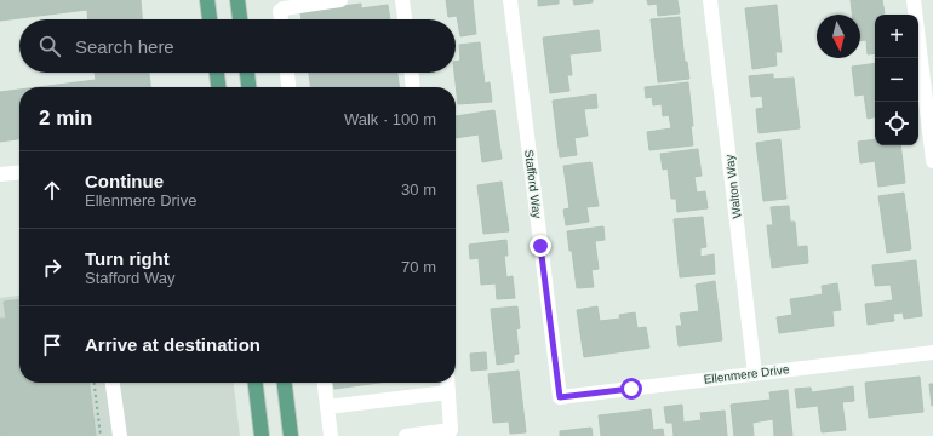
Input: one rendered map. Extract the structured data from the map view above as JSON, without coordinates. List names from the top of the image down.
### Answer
{
  "streets": {
    "street": ["Stafford Way", "Walton Way", "Ellenmere Drive"]
  },
  "crossings": [
    ["Stafford Way", "Ellenmere Drive"],
    ["Walton Way", "Ellenmere Drive"]
  ],
  "north": "bottom",
  "page": {
    "map_buttons": ["+", "−"],
    "search": "Search here",
    "heading": ["2 min", "Walk · 100 m"],
    "list": [
      ["Continue", "Ellenmere Drive", "30 m"],
      ["Turn right", "Stafford Way", "70 m"],
      "Arrive at destination"
    ]
  }
}
